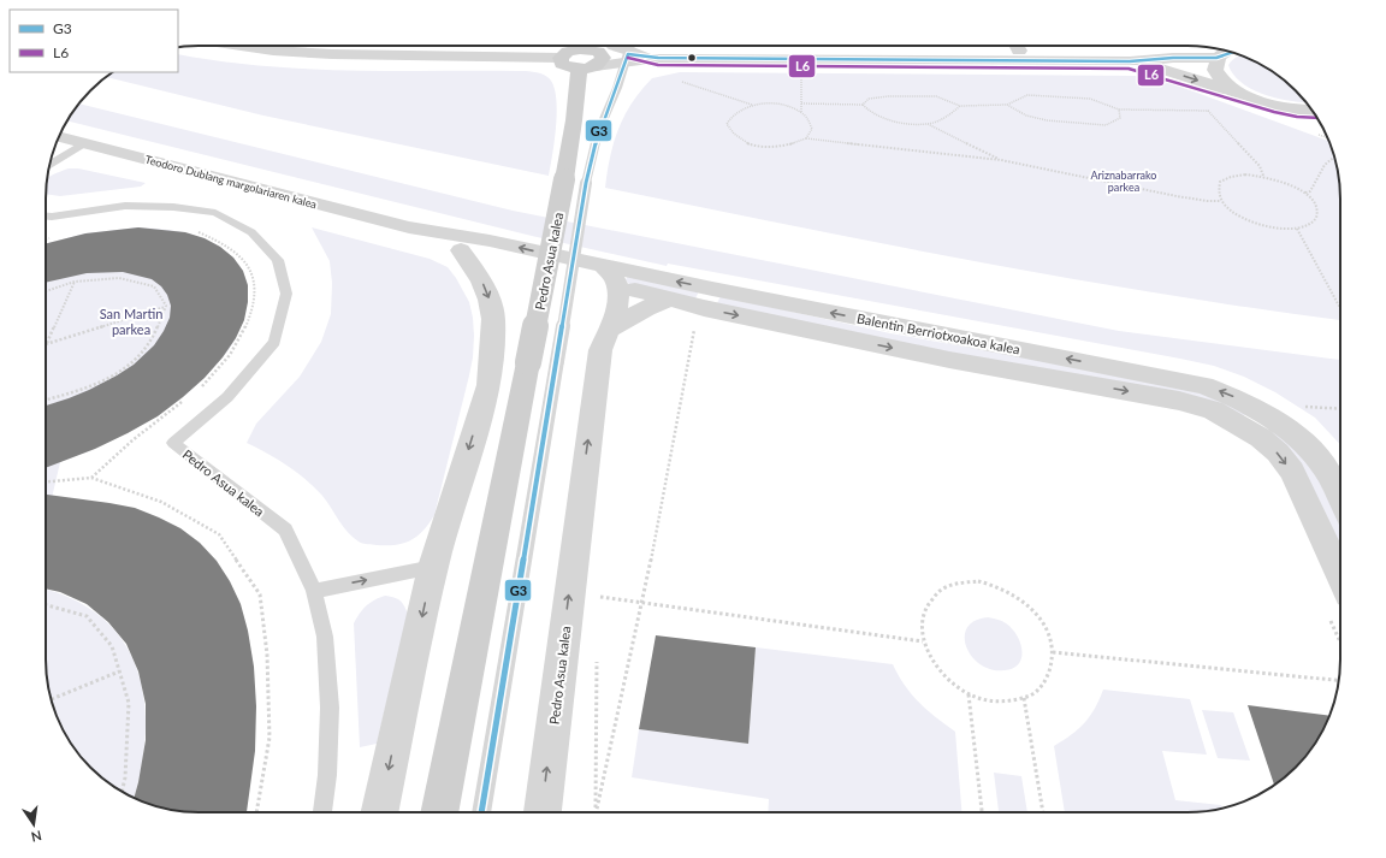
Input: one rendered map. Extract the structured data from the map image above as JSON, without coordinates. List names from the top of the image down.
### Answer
{
  "streets": {
    "main road": ["Pedro Asua kalea"],
    "street": ["Teodoro Dublang margolariaren kalea", "Balentin Berriotxoakoa kalea"]
  },
  "crossings": [
    ["Teodoro Dublang margolariaren kalea", "Pedro Asua kalea"],
    ["Teodoro Dublang margolariaren kalea", "Balentin Berriotxoakoa kalea"],
    ["Pedro Asua kalea", "Balentin Berriotxoakoa kalea"]
  ],
  "parks": ["Ariznabarrako parkea", "San Martin parkea"],
  "lines": ["transit line G3", "transit line L6"],
  "legend": ["G3", "L6"],
  "north": "bottom"
}
